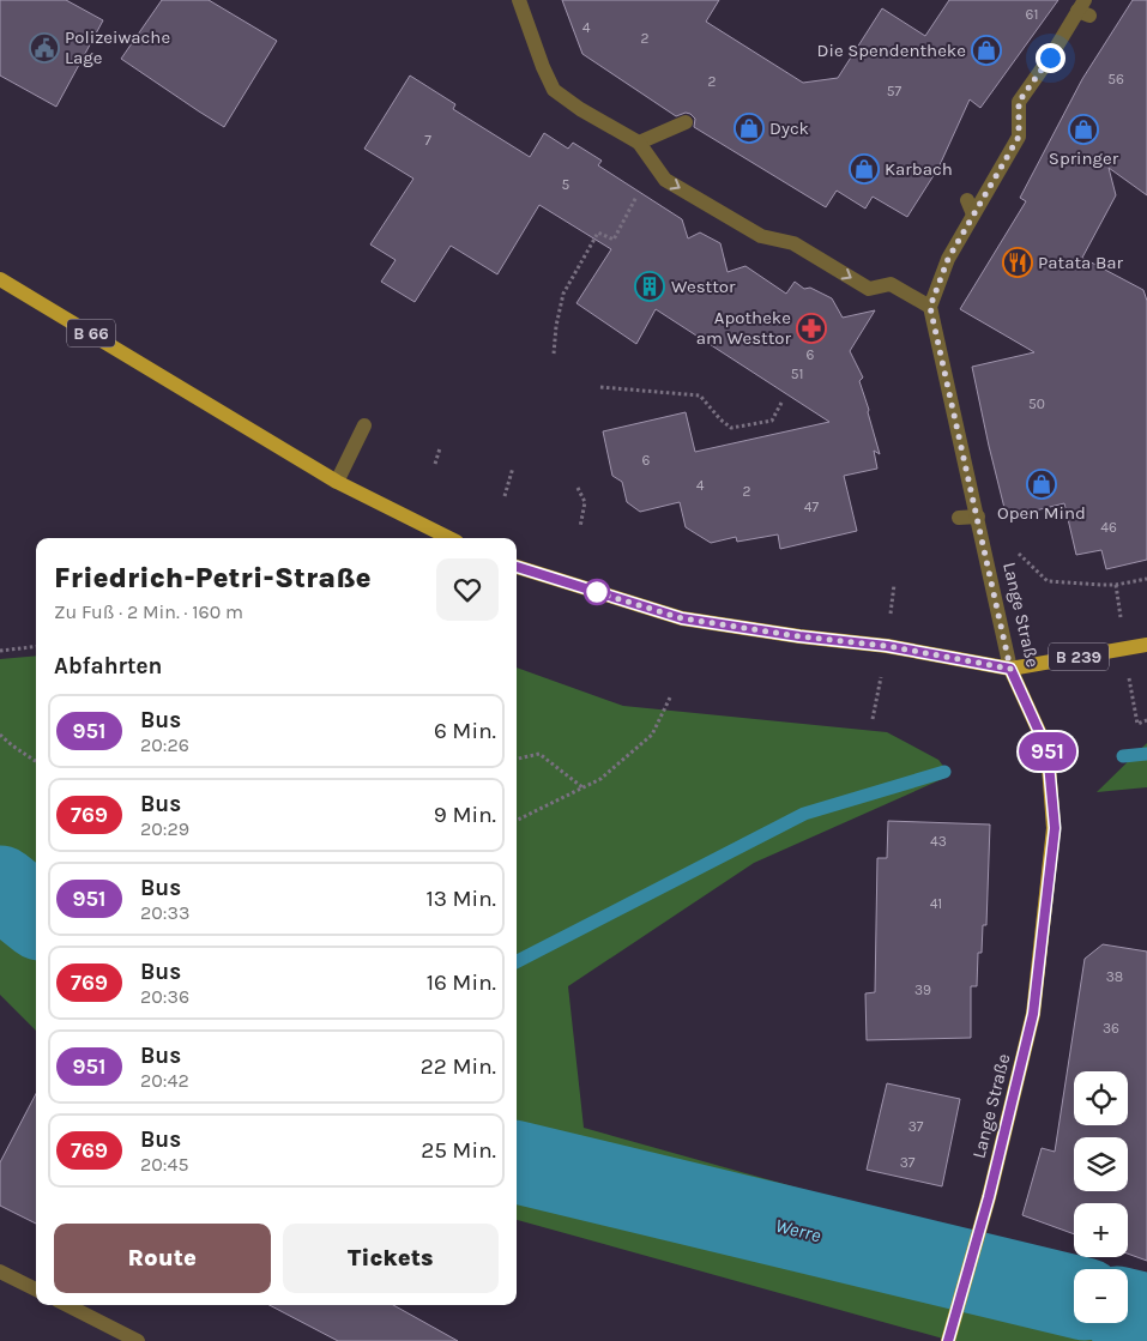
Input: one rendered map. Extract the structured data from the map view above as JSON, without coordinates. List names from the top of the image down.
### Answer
{
  "streets": {
    "main road": ["B 66", "Lange Straße", "B 239"]
  },
  "crossings": [
    ["Lange Straße", "B 239"]
  ],
  "water": ["Werre"],
  "places": {
    "public building": ["Polizeiwache Lage"],
    "shop": [
      "Die Spendentheke",
      "Dyck",
      "Springer",
      "Karbach",
      "Open Mind"
    ],
    "restaurant": ["Patata Bar"],
    "building": ["Westtor"],
    "pharmacy": ["Apotheke am Westtor"]
  },
  "lines": ["bus line 951"],
  "house_numbers": [
    "61",
    "4",
    "2",
    "56",
    "2",
    "57",
    "7",
    "5",
    "6",
    "51",
    "50",
    "6",
    "4",
    "2",
    "47",
    "46",
    "43",
    "41",
    "38",
    "39",
    "36",
    "37",
    "37"
  ],
  "page": {
    "on_map": "951",
    "heading": [
      ["Friedrich-Petri-Straße", "Zu Fuß · 2 Min. · 160 m"],
      "Abfahrten"
    ],
    "list": [
      {
        "mark": "951",
        "name": "Bus",
        "note": "20:26",
        "value": "6 Min."
      },
      {
        "mark": "769",
        "name": "Bus",
        "note": "20:29",
        "value": "9 Min."
      },
      {
        "mark": "951",
        "name": "Bus",
        "note": "20:33",
        "value": "13 Min."
      },
      {
        "mark": "769",
        "name": "Bus",
        "note": "20:36",
        "value": "16 Min."
      },
      {
        "mark": "951",
        "name": "Bus",
        "note": "20:42",
        "value": "22 Min."
      },
      {
        "mark": "769",
        "name": "Bus",
        "note": "20:45",
        "value": "25 Min."
      }
    ],
    "map_buttons": ["+", "−"],
    "buttons": ["Route", "Tickets"]
  }
}
